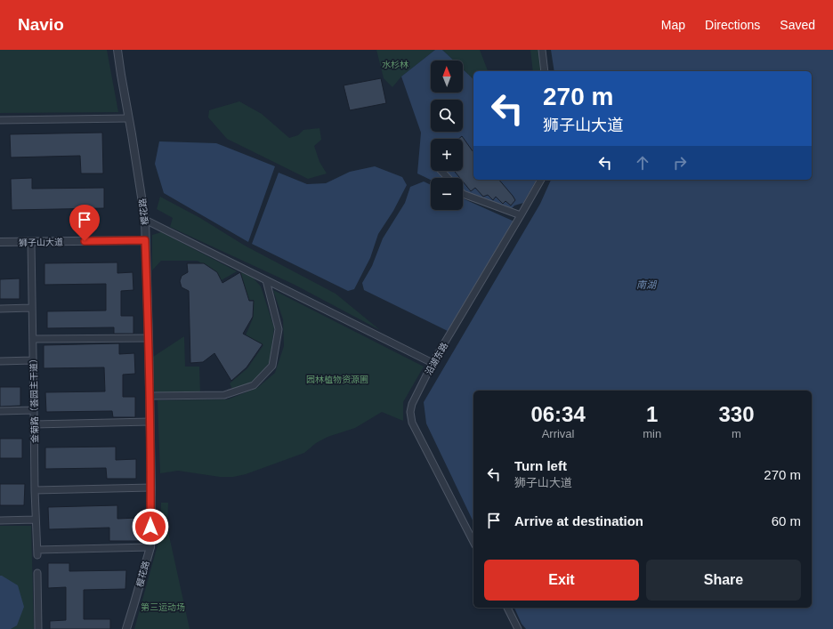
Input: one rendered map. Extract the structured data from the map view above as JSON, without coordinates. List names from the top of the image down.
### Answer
{
  "streets": {
    "street": [
      "樱花路",
      "狮子山大道",
      "沿湖东路",
      "金菊路（荟园主干道）"
    ]
  },
  "crossings": [
    ["樱花路", "狮子山大道"],
    ["樱花路", "金菊路（荟园主干道）"],
    ["狮子山大道", "金菊路（荟园主干道）"]
  ],
  "water": ["南湖"],
  "parks": ["水杉林", "园林植物资源圃", "第三运动场"],
  "north": "top",
  "page": {
    "header": "Navio",
    "nav": ["Map", "Directions", "Saved"],
    "map_buttons": ["+", "−"],
    "turn": ["270 m", "狮子山大道"],
    "eta": [
      "06:34",
      "Arrival",
      "1",
      "min",
      "330",
      "m"
    ],
    "list": [
      {
        "name": "Turn left",
        "note": "狮子山大道",
        "value": "270 m"
      },
      {
        "name": "Arrive at destination",
        "value": "60 m"
      }
    ],
    "buttons": ["Exit", "Share"]
  }
}
